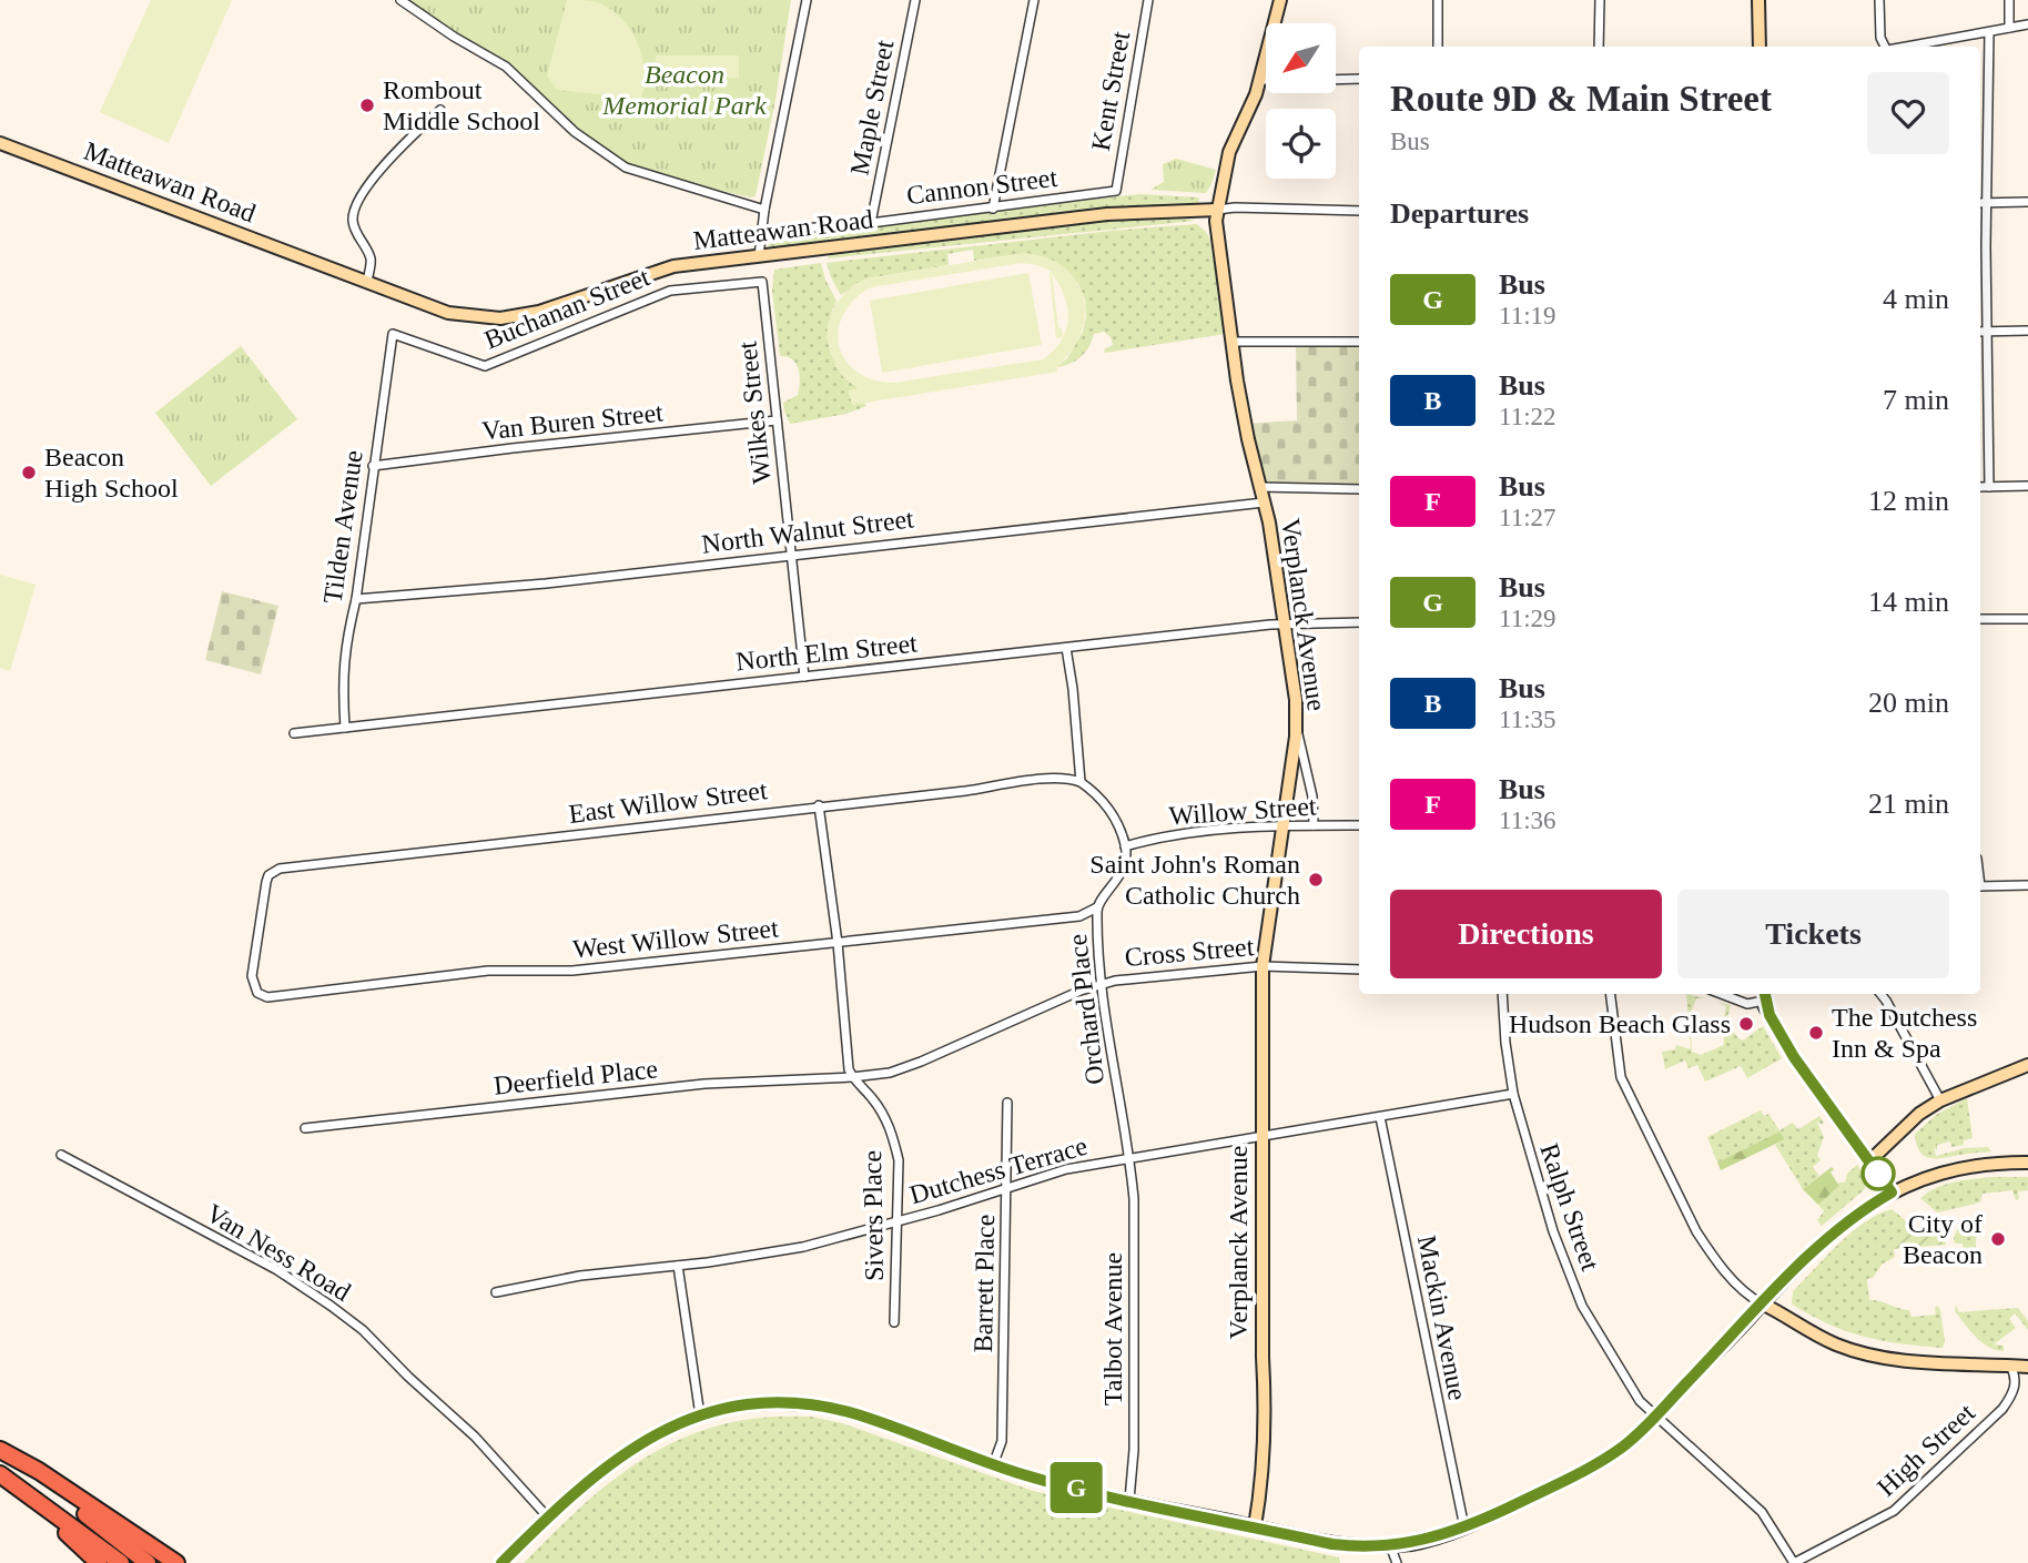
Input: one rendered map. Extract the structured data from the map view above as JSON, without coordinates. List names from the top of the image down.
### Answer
{
  "streets": {
    "street": [
      "Kent Street",
      "Maple Street",
      "Matteawan Road",
      "Cannon Street",
      "Buchanan Street",
      "Wilkes Street",
      "Van Buren Street",
      "Tilden Avenue",
      "North Walnut Street",
      "Verplanck Avenue",
      "North Elm Street",
      "East Willow Street",
      "Willow Street",
      "West Willow Street",
      "Cross Street",
      "Orchard Place",
      "Deerfield Place",
      "Dutchess Terrace",
      "Ralph Street",
      "Sivers Place",
      "Van Ness Road",
      "Barrett Place",
      "Mackin Avenue",
      "Talbot Avenue",
      "High Street"
    ]
  },
  "crossings": [
    ["Kent Street", "Cannon Street"],
    ["Maple Street", "Cannon Street"],
    ["Matteawan Road", "Verplanck Avenue"],
    ["Buchanan Street", "Wilkes Street"],
    ["Buchanan Street", "Tilden Avenue"],
    ["Wilkes Street", "Van Buren Street"],
    ["Wilkes Street", "North Walnut Street"],
    ["Wilkes Street", "North Elm Street"],
    ["Van Buren Street", "Tilden Avenue"],
    ["Tilden Avenue", "North Walnut Street"],
    ["Tilden Avenue", "North Elm Street"],
    ["North Walnut Street", "Verplanck Avenue"],
    ["Verplanck Avenue", "North Elm Street"],
    ["Verplanck Avenue", "Willow Street"],
    ["Verplanck Avenue", "Cross Street"],
    ["Verplanck Avenue", "Dutchess Terrace"],
    ["East Willow Street", "West Willow Street"],
    ["Willow Street", "Orchard Place"],
    ["West Willow Street", "Orchard Place"],
    ["Cross Street", "Orchard Place"],
    ["Cross Street", "Deerfield Place"],
    ["Cross Street", "Sivers Place"],
    ["Orchard Place", "Dutchess Terrace"],
    ["Orchard Place", "Talbot Avenue"],
    ["Deerfield Place", "Sivers Place"],
    ["Dutchess Terrace", "Ralph Street"],
    ["Dutchess Terrace", "Sivers Place"],
    ["Dutchess Terrace", "Barrett Place"],
    ["Dutchess Terrace", "Mackin Avenue"],
    ["Dutchess Terrace", "Talbot Avenue"],
    ["Ralph Street", "High Street"]
  ],
  "parks": ["Beacon Memorial Park"],
  "places": [
    "Rombout Middle School",
    "Beacon High School",
    "Saint John's Roman Catholic Church",
    "Hudson Beach Glass",
    "The Dutchess Inn & Spa",
    "City of Beacon"
  ],
  "lines": ["bus line G"],
  "north": "bottom left",
  "page": {
    "on_map": "G",
    "heading": [
      ["Route 9D & Main Street", "Bus"],
      "Departures"
    ],
    "list": [
      {
        "mark": "G",
        "name": "Bus",
        "note": "11:19",
        "value": "4 min"
      },
      {
        "mark": "B",
        "name": "Bus",
        "note": "11:22",
        "value": "7 min"
      },
      {
        "mark": "F",
        "name": "Bus",
        "note": "11:27",
        "value": "12 min"
      },
      {
        "mark": "G",
        "name": "Bus",
        "note": "11:29",
        "value": "14 min"
      },
      {
        "mark": "B",
        "name": "Bus",
        "note": "11:35",
        "value": "20 min"
      },
      {
        "mark": "F",
        "name": "Bus",
        "note": "11:36",
        "value": "21 min"
      }
    ],
    "buttons": ["Directions", "Tickets"]
  }
}
